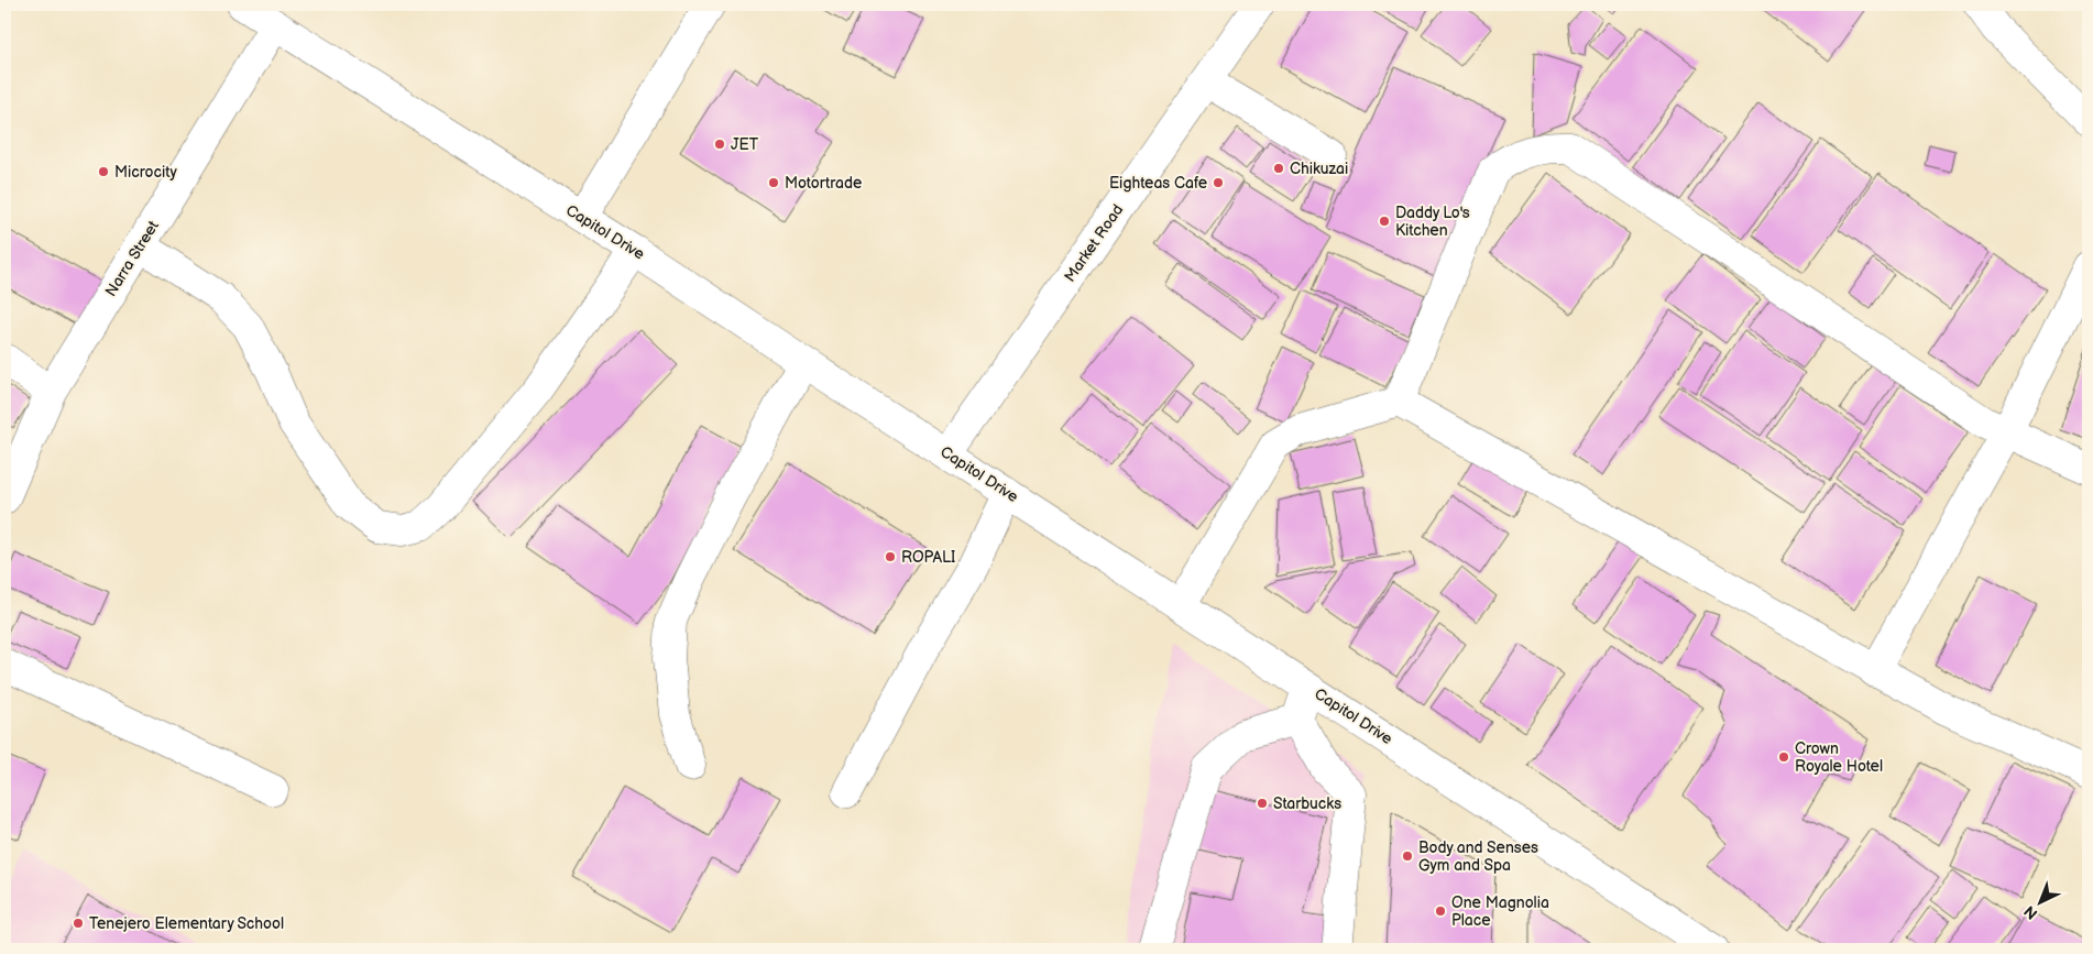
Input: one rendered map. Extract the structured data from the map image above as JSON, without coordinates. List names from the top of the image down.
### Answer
{
  "streets": {
    "street": ["Capitol Drive", "Market Road", "Narra Street"]
  },
  "crossings": [
    ["Capitol Drive", "Market Road"],
    ["Capitol Drive", "Narra Street"]
  ],
  "places": [
    "JET",
    "Chikuzai",
    "Microcity",
    "Motortrade",
    "Eighteas Cafe",
    "Daddy Lo's Kitchen",
    "ROPALI",
    "Crown Royale Hotel",
    "Starbucks",
    "Body and Senses Gym and Spa",
    "One Magnolia Place",
    "Tenejero Elementary School"
  ],
  "north": "bottom left"
}
